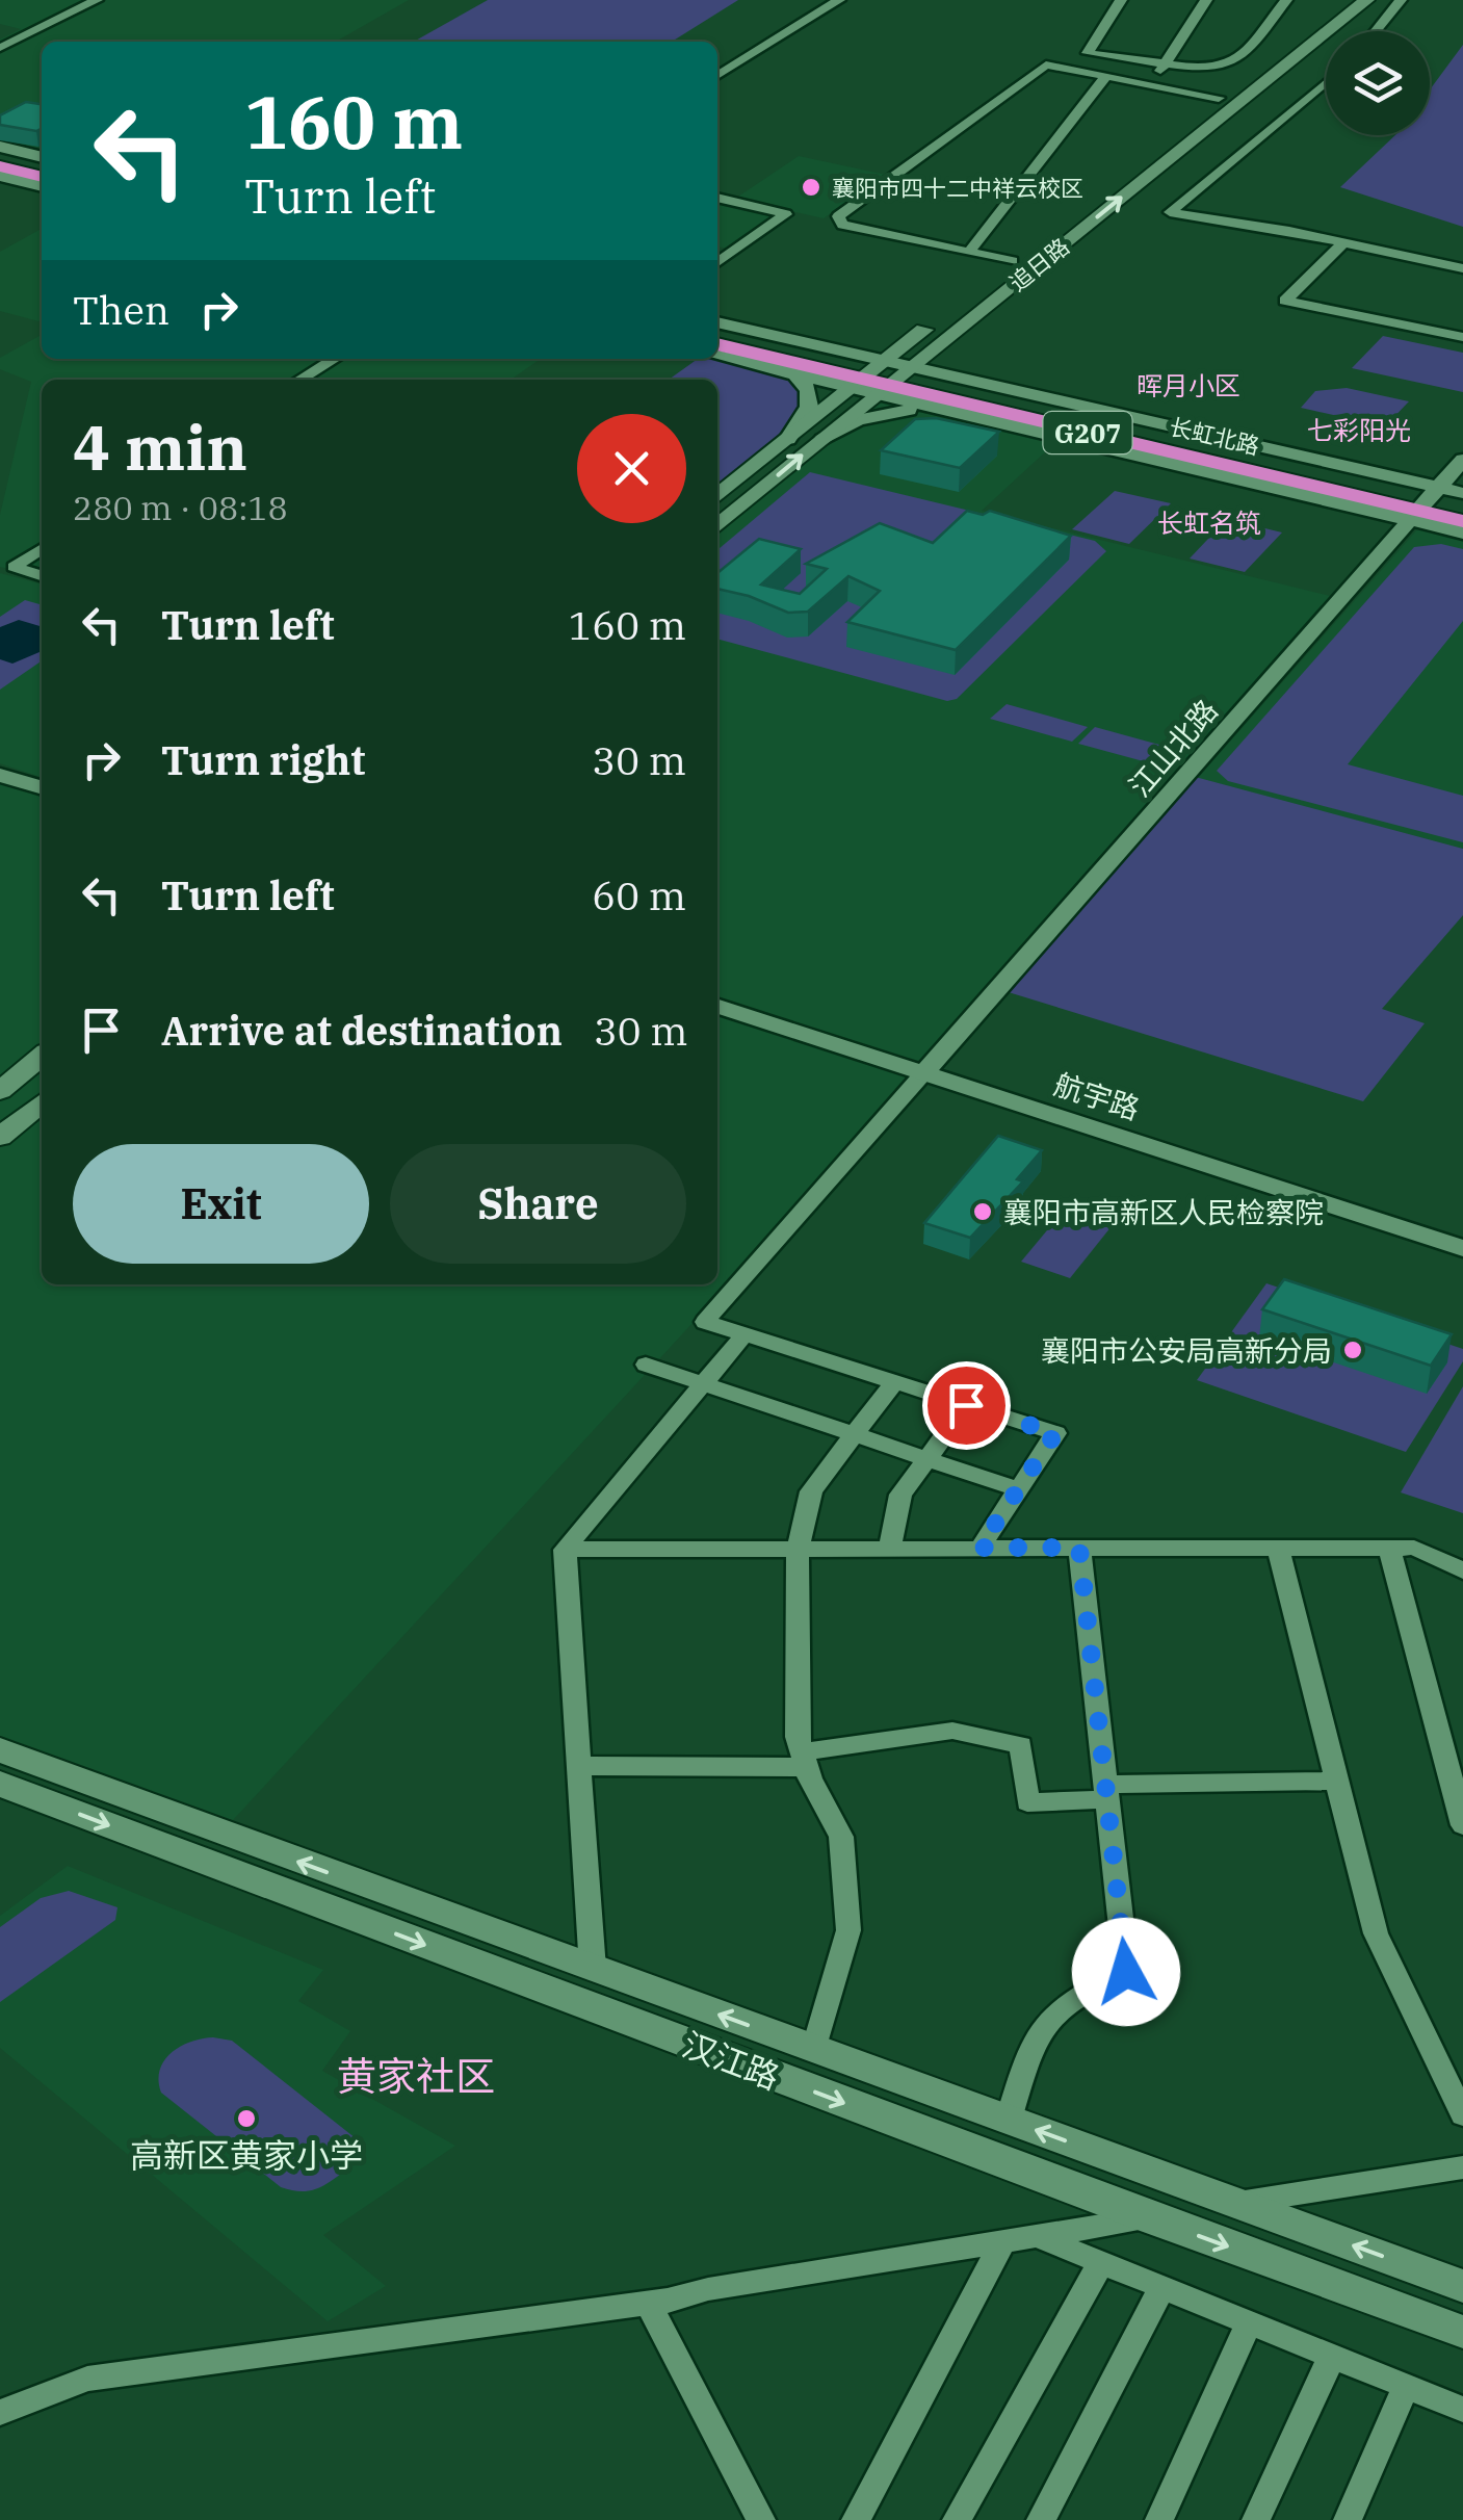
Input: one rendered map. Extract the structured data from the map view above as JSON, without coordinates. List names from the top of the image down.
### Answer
{
  "streets": {
    "highway": ["G207", "长虹北路"],
    "main road": ["追日路", "汉江路"],
    "street": ["江山北路", "航宇路"]
  },
  "crossings": [
    ["追日路", "长虹北路"],
    ["长虹北路", "江山北路"],
    ["江山北路", "航宇路"]
  ],
  "districts": [
    "晖月小区",
    "七彩阳光",
    "长虹名筑",
    "黄家社区"
  ],
  "places": [
    "襄阳市四十二中祥云校区",
    "襄阳市高新区人民检察院",
    "襄阳市公安局高新分局",
    "高新区黄家小学"
  ],
  "page": {
    "turn": ["160 m", "Turn left"],
    "then": "Then",
    "heading": ["4 min", "280 m · 08:18"],
    "list": [
      {
        "name": "Turn left",
        "value": "160 m"
      },
      {
        "name": "Turn right",
        "value": "30 m"
      },
      {
        "name": "Turn left",
        "value": "60 m"
      },
      {
        "name": "Arrive at destination",
        "value": "30 m"
      }
    ],
    "buttons": ["Exit", "Share"]
  }
}
